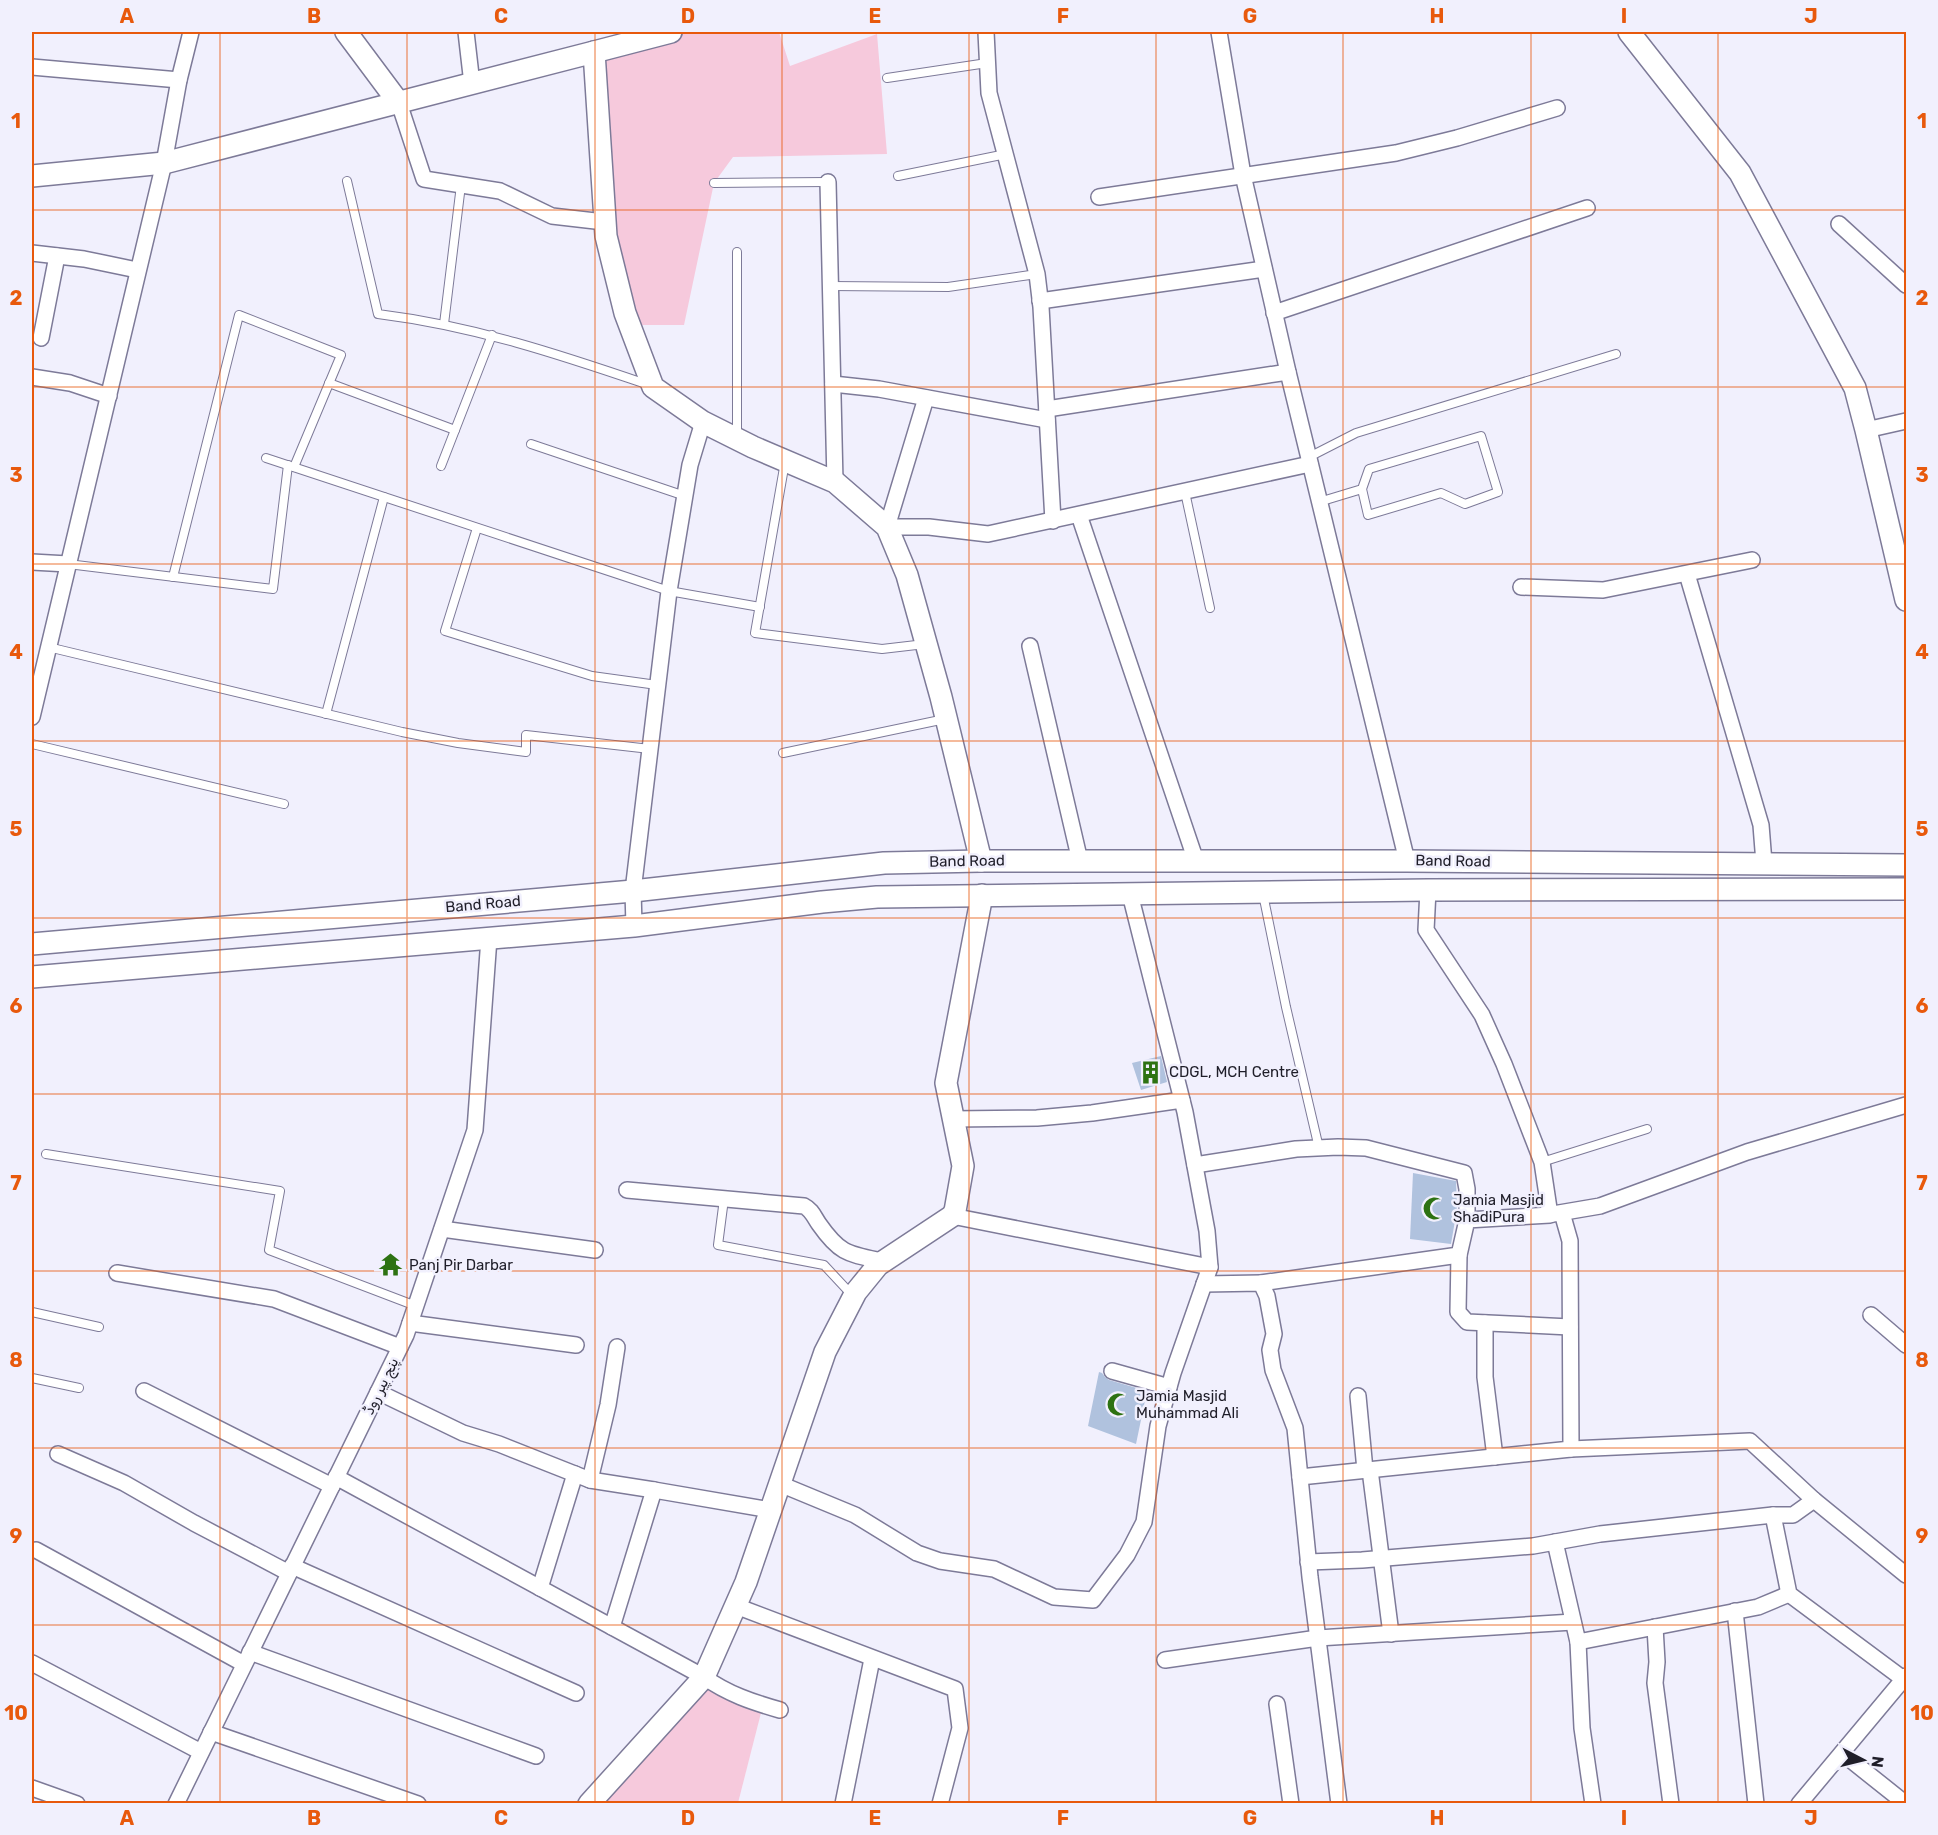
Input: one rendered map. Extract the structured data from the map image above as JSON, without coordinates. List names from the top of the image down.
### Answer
{
  "streets": {
    "main road": ["Band Road"],
    "street": ["پنج پیر روڈ"]
  },
  "crossings": [
    ["Band Road", "پنج پیر روڈ"]
  ],
  "places": {
    "building": ["CDGL, MCH Centre"],
    "mosque": ["Jamia Masjid ShadiPura", "Jamia Masjid Muhammad Ali"],
    "temple": ["Panj Pir Darbar"]
  },
  "north": "right",
  "grid": {
    "columns": [
      "A",
      "B",
      "C",
      "D",
      "E",
      "F",
      "G",
      "H",
      "I",
      "J"
    ],
    "rows": [
      "1",
      "2",
      "3",
      "4",
      "5",
      "6",
      "7",
      "8",
      "9",
      "10"
    ]
  }
}
